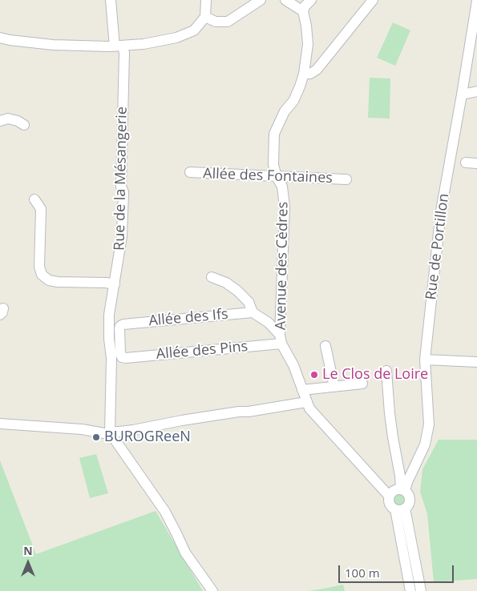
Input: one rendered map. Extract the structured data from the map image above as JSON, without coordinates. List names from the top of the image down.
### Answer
{
  "streets": {
    "street": [
      "Allée des Fontaines",
      "Rue de la Mésangerie",
      "Rue de Portillon",
      "Avenue des Cèdres",
      "Allée des Ifs",
      "Allée des Pins"
    ]
  },
  "crossings": [
    ["Allée des Fontaines", "Avenue des Cèdres"],
    ["Rue de Portillon", "Avenue des Cèdres"],
    ["Avenue des Cèdres", "Allée des Pins"],
    ["Allée des Ifs", "Allée des Pins"]
  ],
  "places": ["Le Clos de Loire", "BUROGReeN"],
  "scale_bar": "100 m",
  "north": "top"
}
